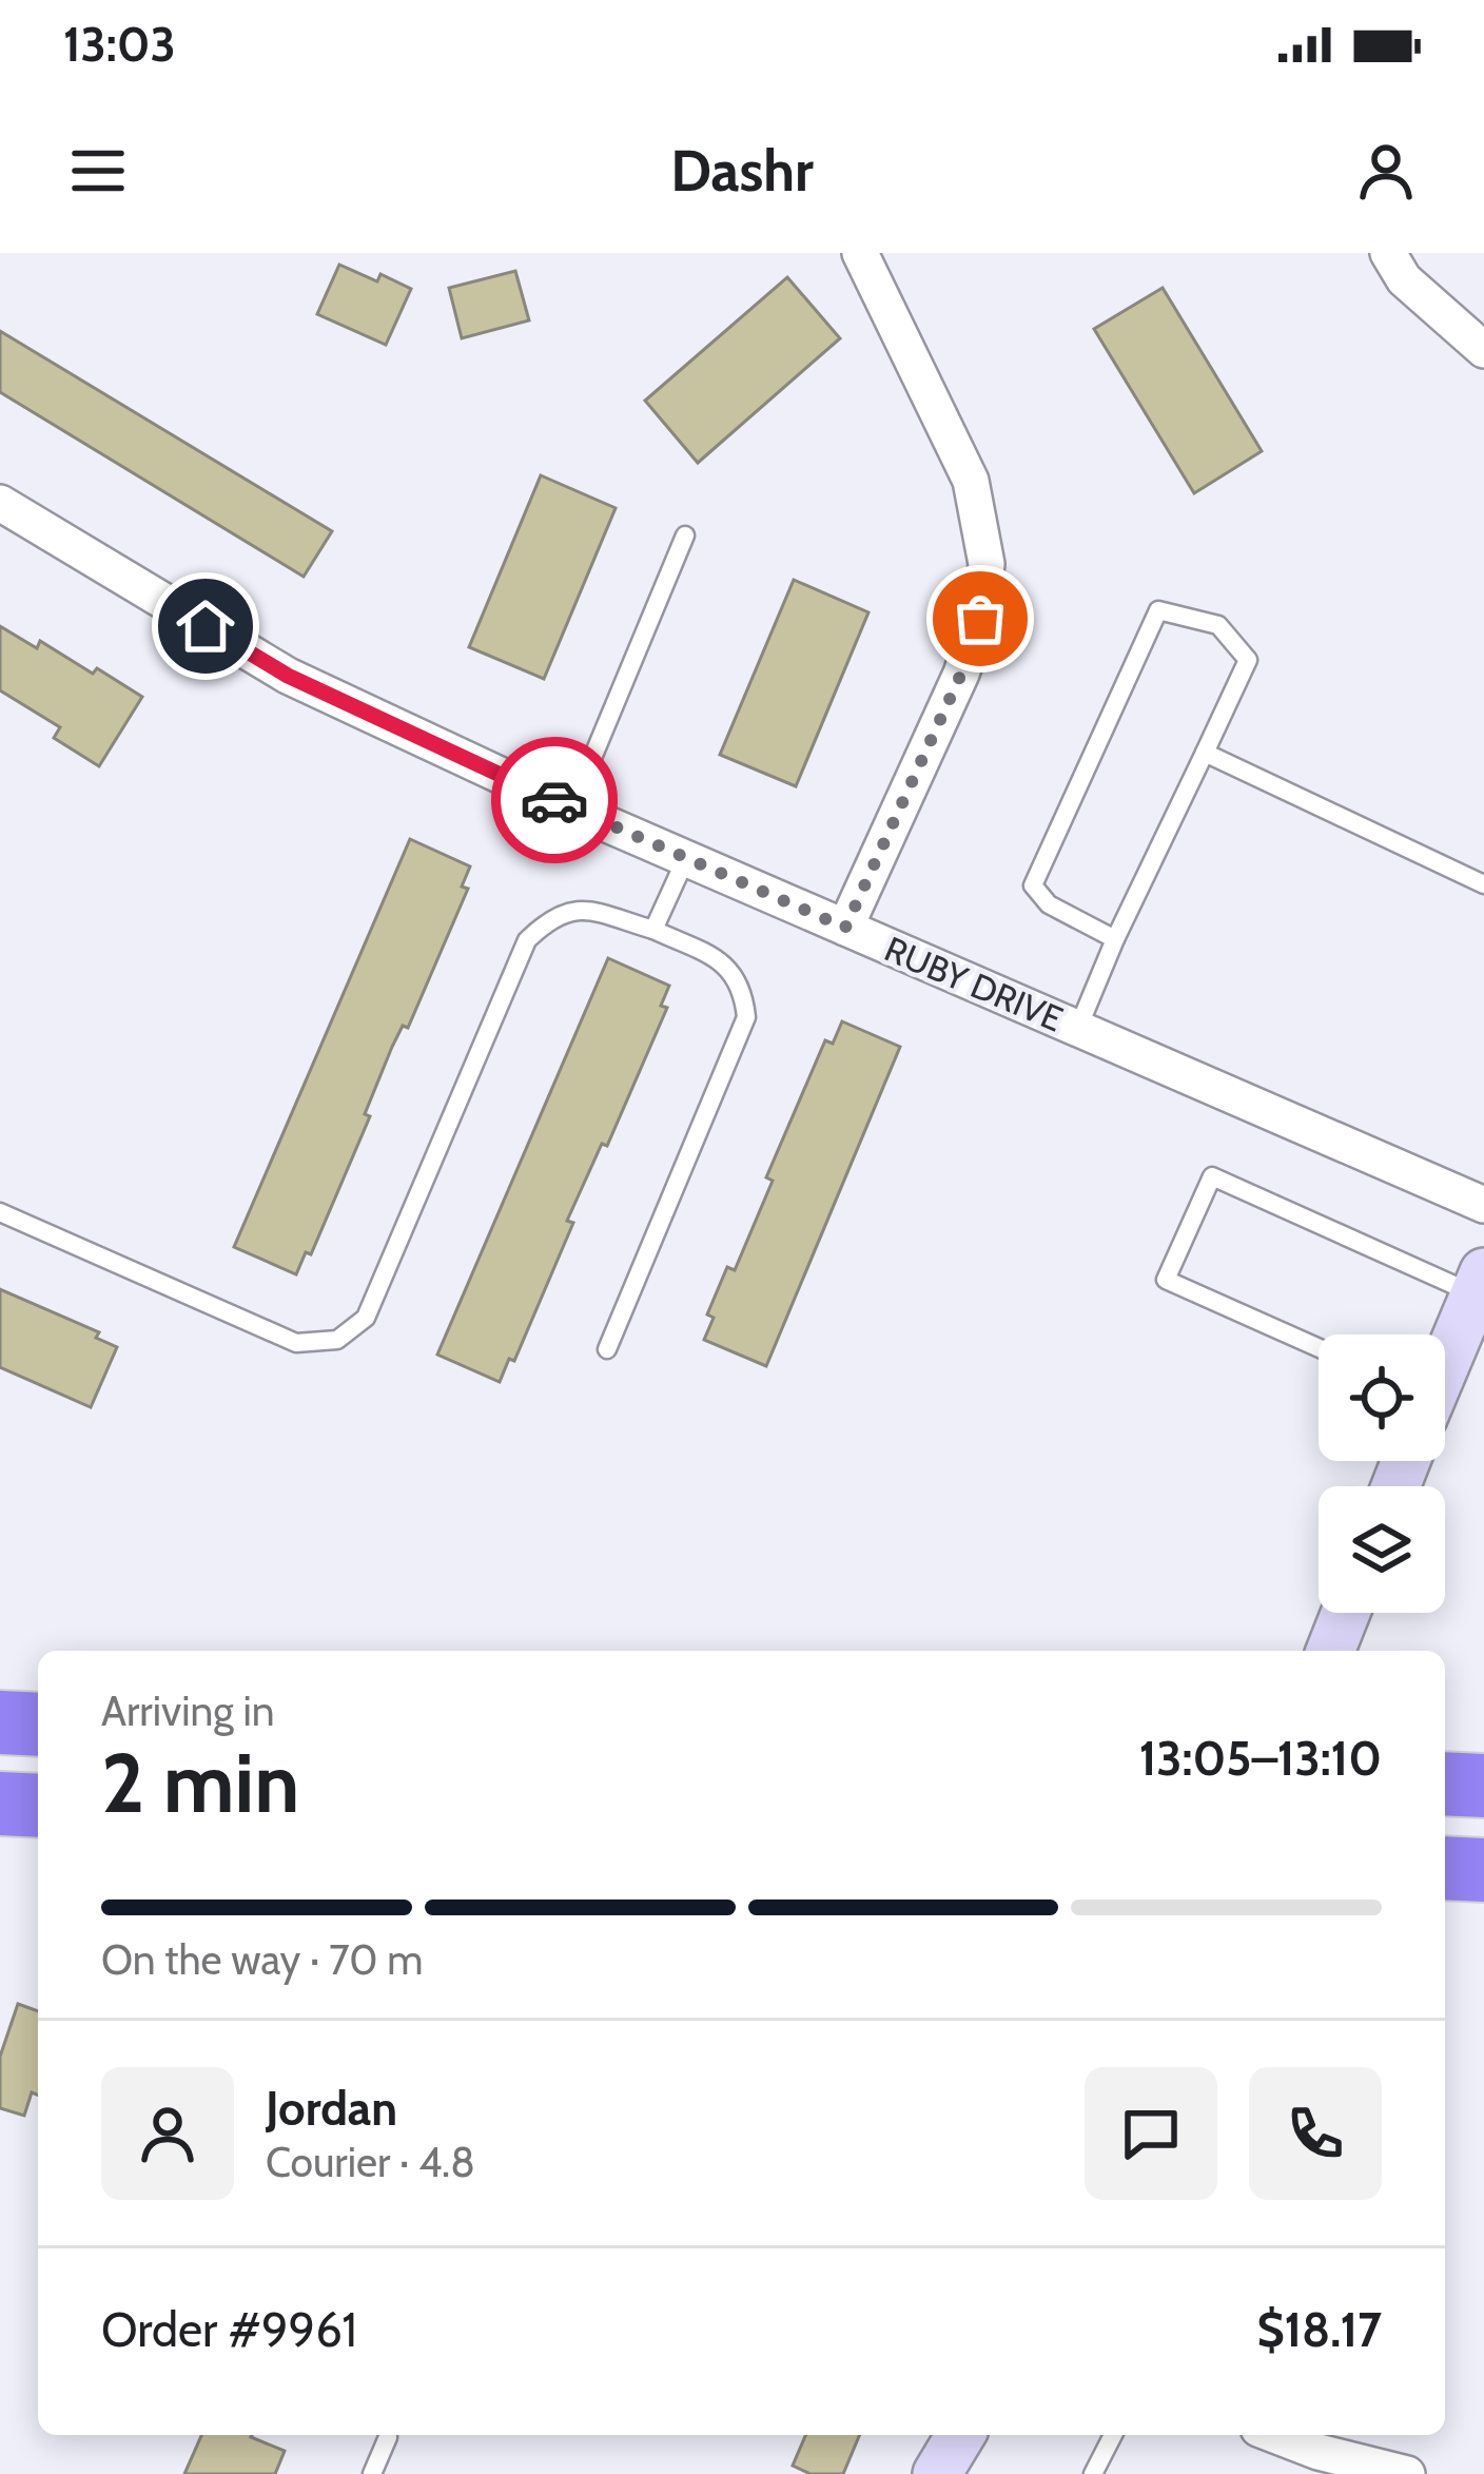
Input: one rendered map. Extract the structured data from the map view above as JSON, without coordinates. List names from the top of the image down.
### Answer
{
  "streets": {
    "street": ["RUBY DRIVE"]
  },
  "page": {
    "status": "13:03",
    "header": "Dashr",
    "heading": ["2 min", "Arriving in", "13:05–13:10"],
    "panel": [
      "Jordan",
      "Courier · 4.8",
      "Order #9961",
      "$18.17"
    ],
    "bar": "On the way · 70 m"
  }
}
